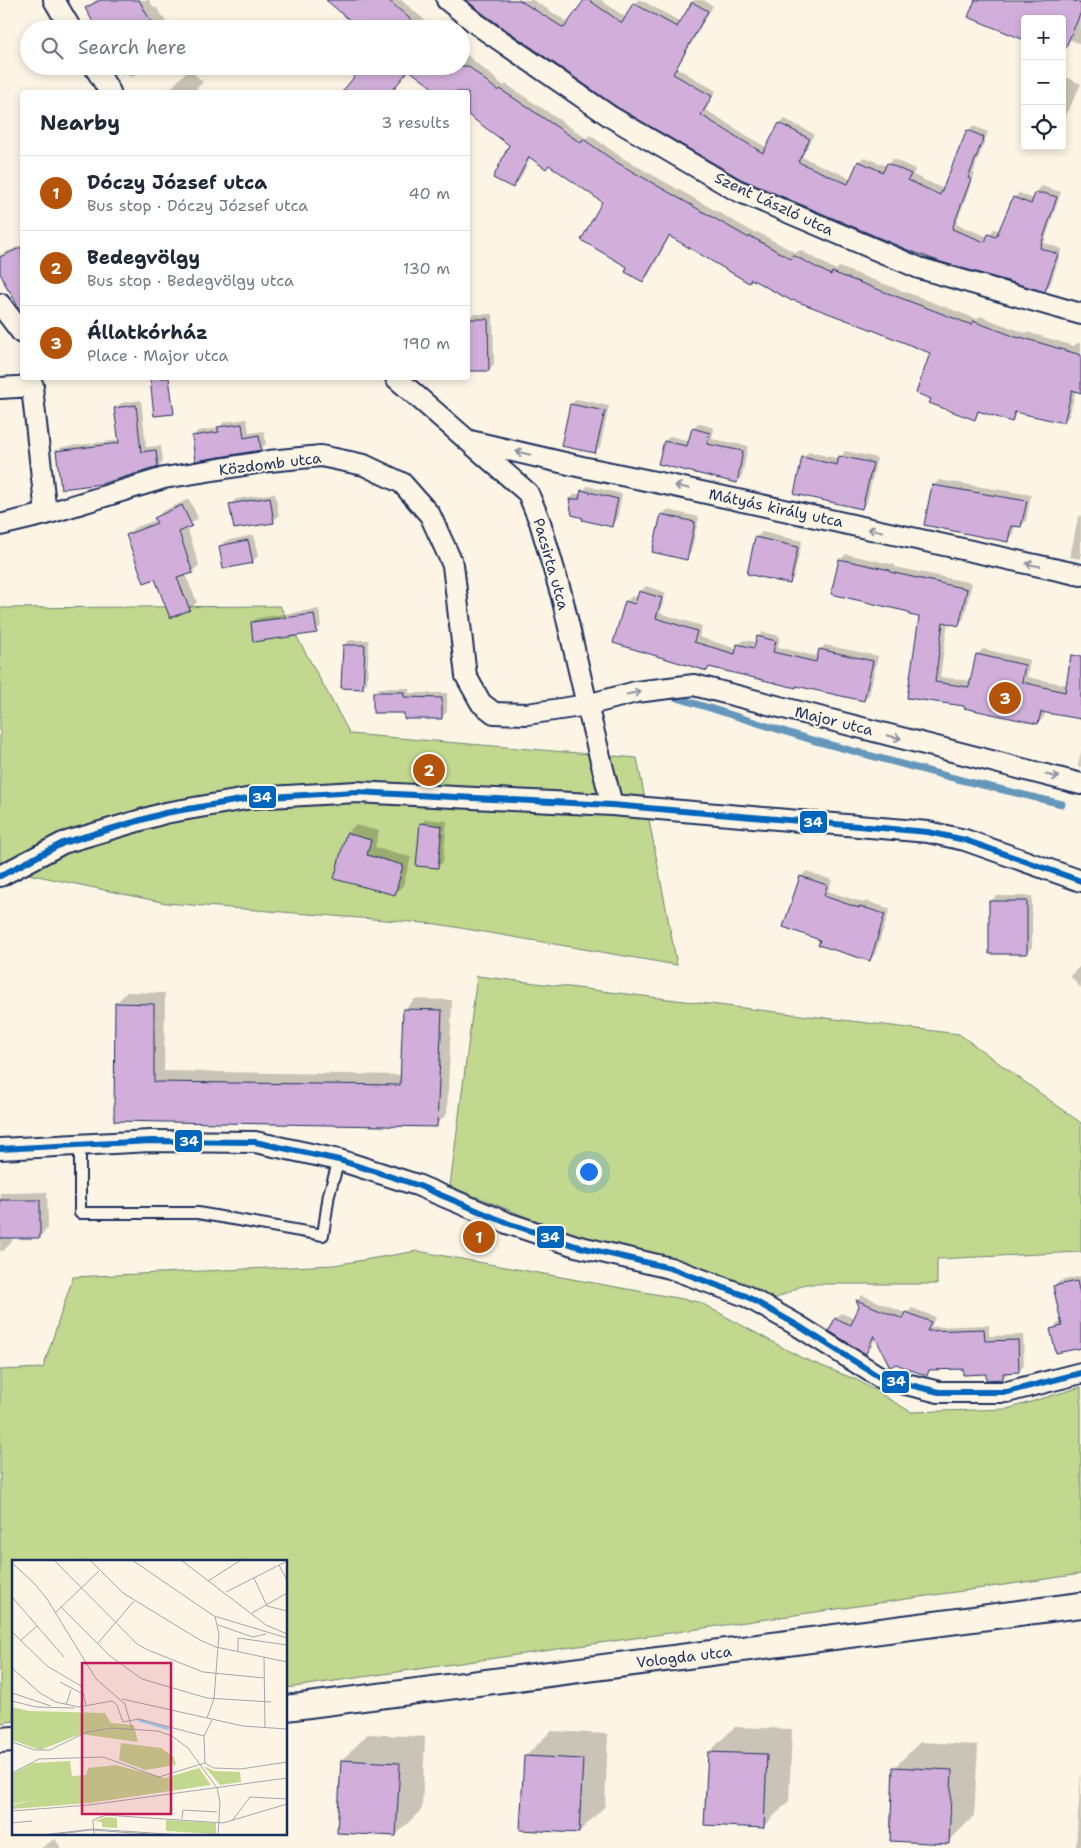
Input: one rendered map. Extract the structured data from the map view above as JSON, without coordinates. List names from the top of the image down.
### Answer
{
  "streets": {
    "street": [
      "Szent László utca",
      "Közdomb utca",
      "Mátyás király utca",
      "Pacsirta utca",
      "Major utca",
      "Vologda utca"
    ]
  },
  "crossings": [
    ["Közdomb utca", "Pacsirta utca"],
    ["Közdomb utca", "Major utca"],
    ["Mátyás király utca", "Pacsirta utca"],
    ["Pacsirta utca", "Major utca"]
  ],
  "one_way": ["Mátyás király utca"],
  "lines": ["transit line 34"],
  "page": {
    "map_buttons": ["+", "−"],
    "search": "Search here",
    "heading": ["Nearby", "3 results"],
    "list": [
      {
        "mark": "1",
        "name": "Dóczy József utca",
        "note": "Bus stop · Dóczy József utca",
        "value": "40 m"
      },
      {
        "mark": "2",
        "name": "Bedegvölgy",
        "note": "Bus stop · Bedegvölgy utca",
        "value": "130 m"
      },
      {
        "mark": "3",
        "name": "Állatkórház",
        "note": "Place · Major utca",
        "value": "190 m"
      }
    ],
    "pins": ["3", "2", "1"]
  }
}
